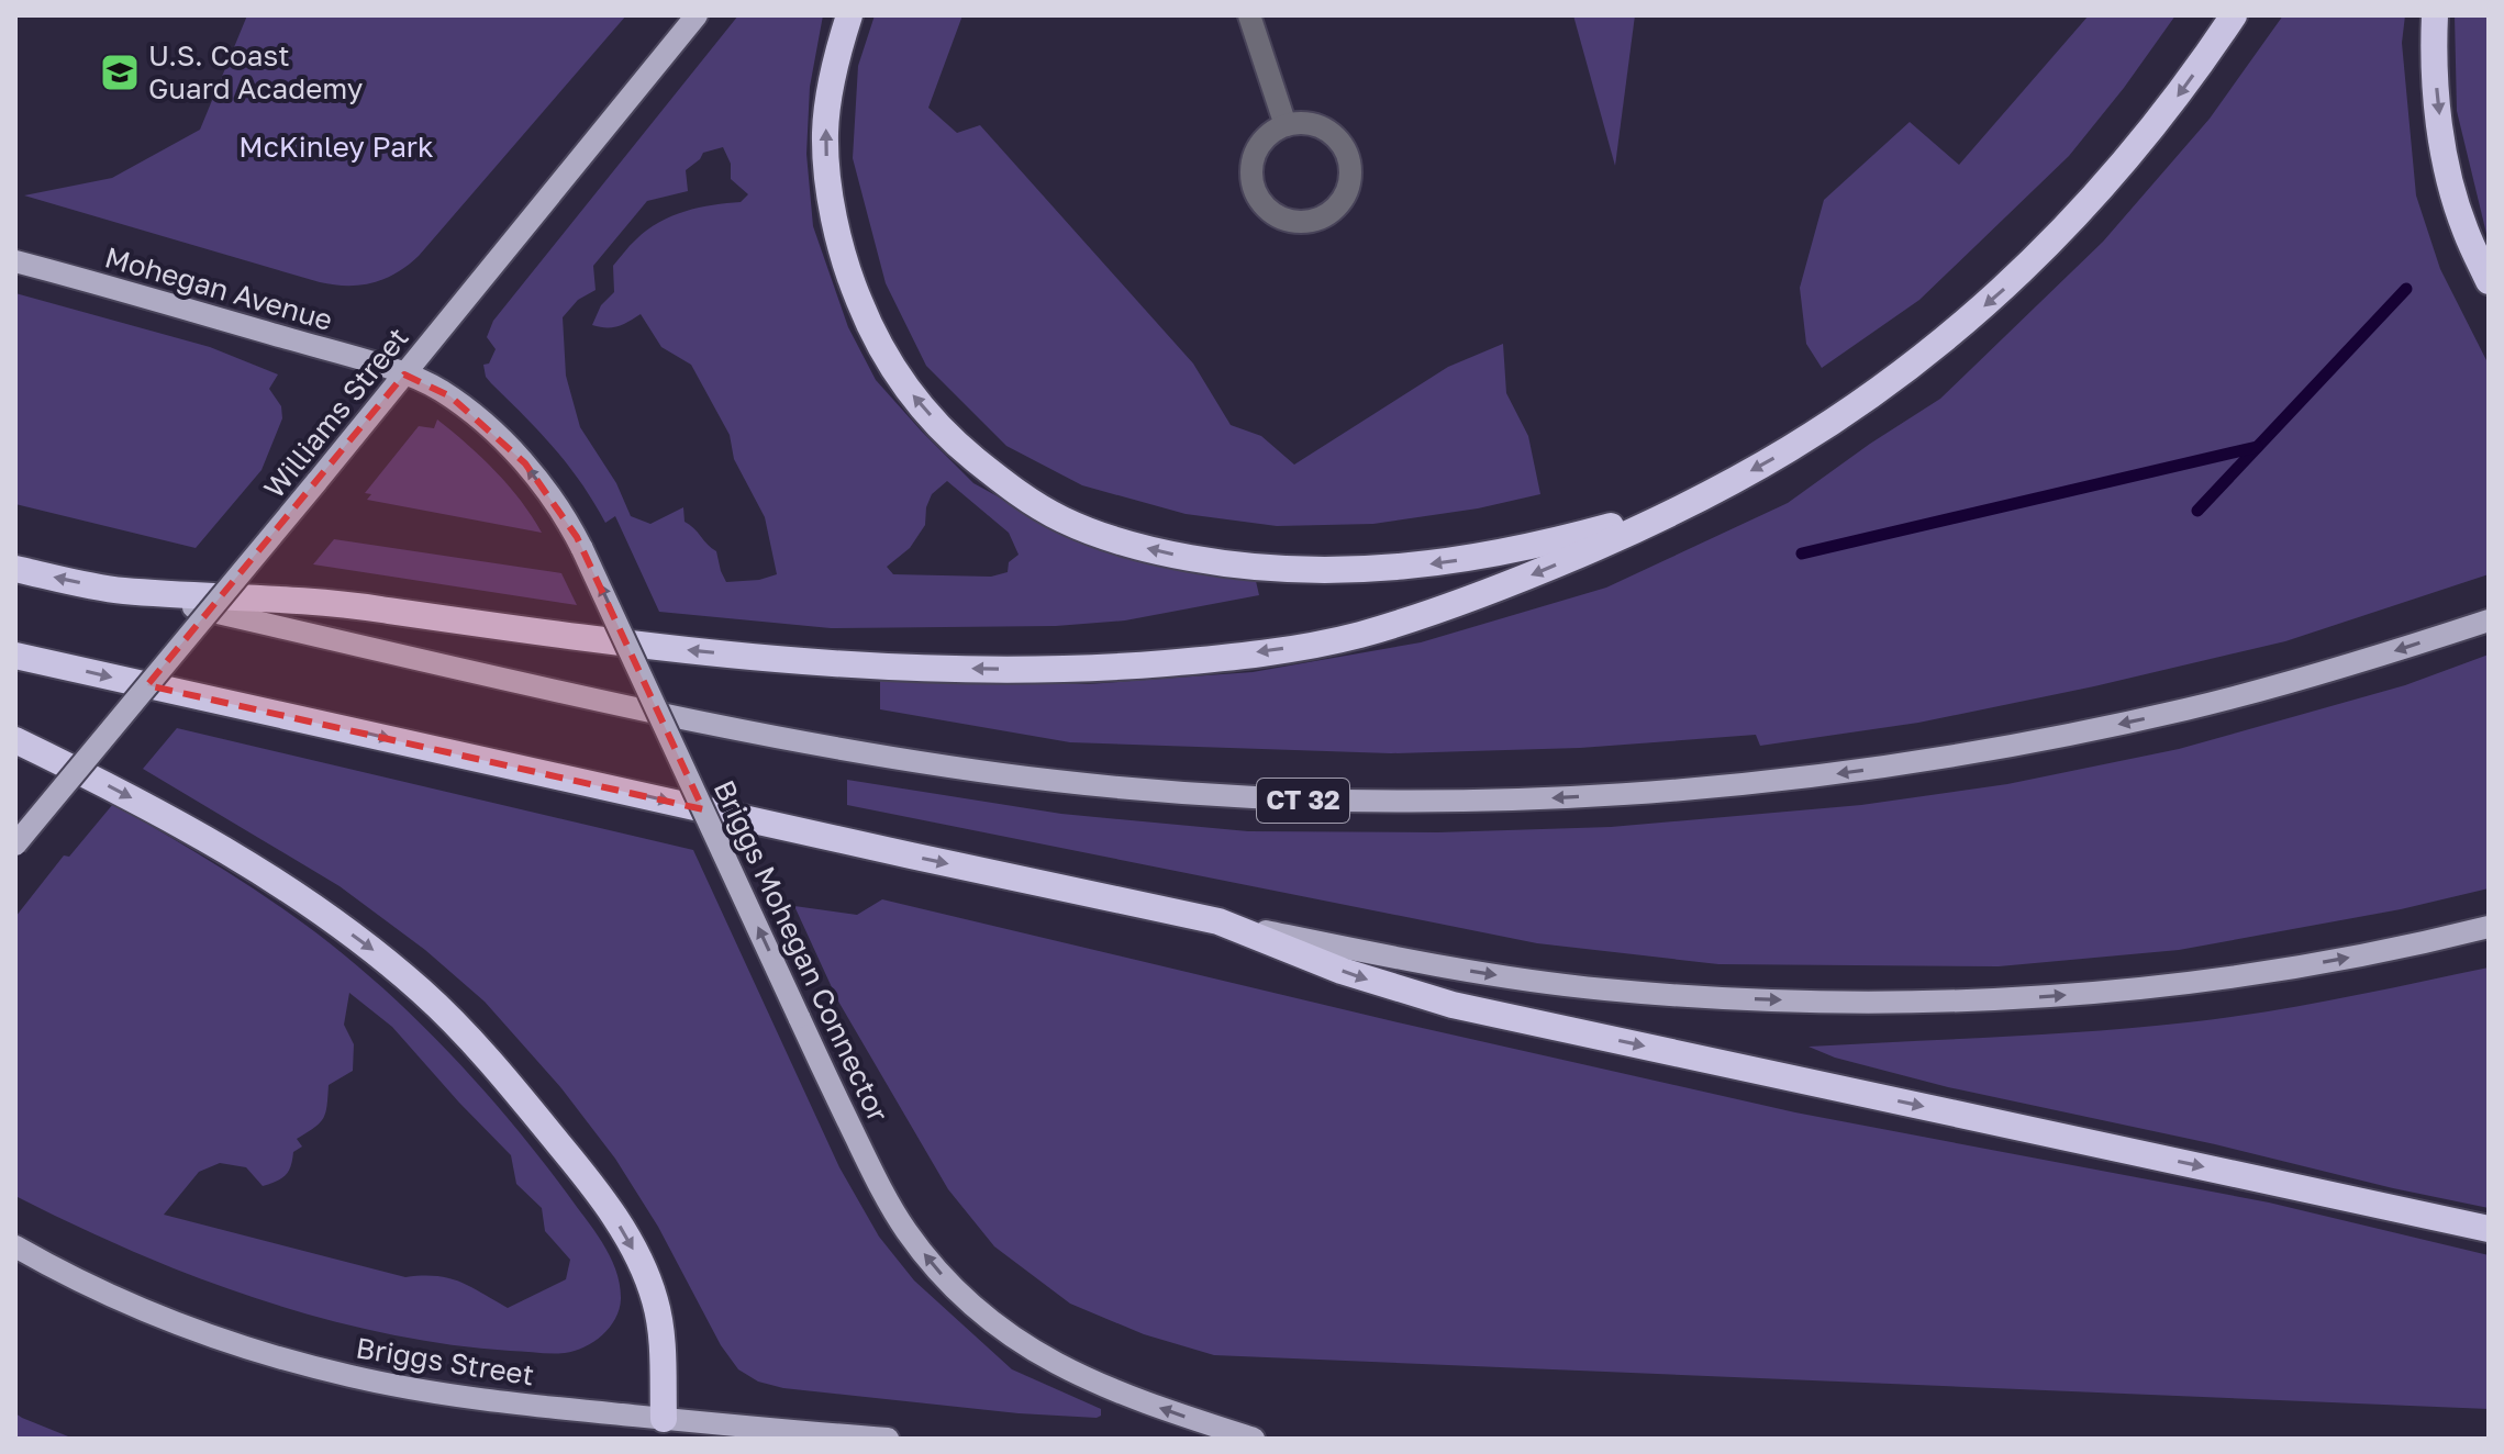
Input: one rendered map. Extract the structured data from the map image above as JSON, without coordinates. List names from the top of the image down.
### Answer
{
  "streets": {
    "highway": ["CT 32"],
    "main road": [
      "Mohegan Avenue",
      "Williams Street",
      "Briggs Mohegan Connector",
      "Briggs Street"
    ]
  },
  "crossings": [
    ["Mohegan Avenue", "Williams Street"],
    ["Mohegan Avenue", "Briggs Mohegan Connector"],
    ["Williams Street", "Briggs Mohegan Connector"]
  ],
  "one_way": ["Briggs Mohegan Connector"],
  "parks": ["McKinley Park"],
  "places": {
    "school or university": ["U.S. Coast Guard Academy"]
  }
}
